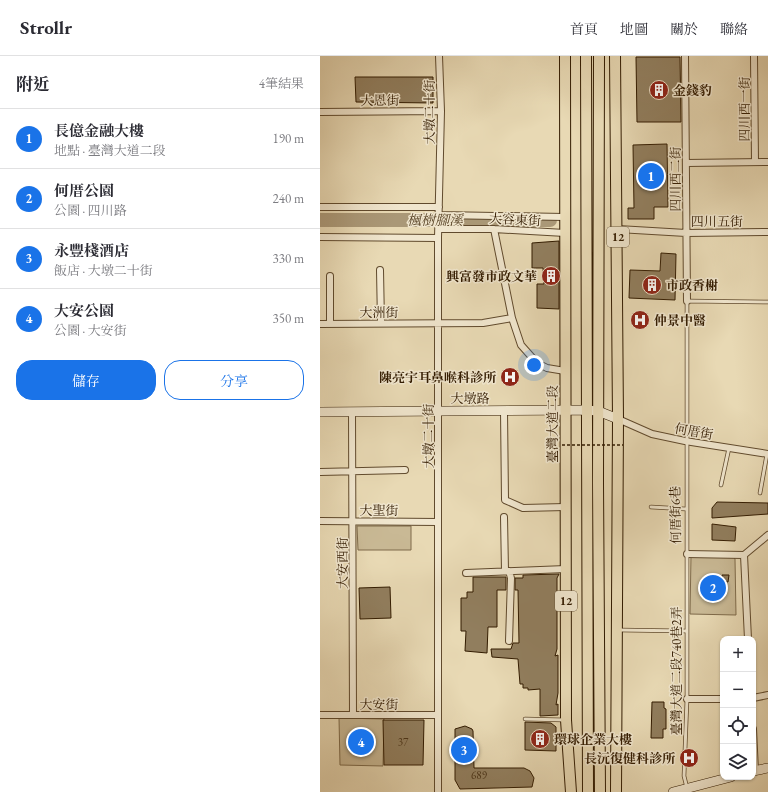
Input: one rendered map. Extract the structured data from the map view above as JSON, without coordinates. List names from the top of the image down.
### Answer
{
  "streets": {
    "main road": ["12", "臺灣大道二段"],
    "street": [
      "大恩街",
      "四川西一街",
      "大墩二十街",
      "四川西二街",
      "大容東街",
      "四川五街",
      "大洲街",
      "大墩路",
      "何厝街",
      "大聖街",
      "何厝街6巷",
      "大安西街",
      "大安街"
    ],
    "lane": ["臺灣大道二段740巷2弄"]
  },
  "crossings": [
    ["大恩街", "大墩二十街"],
    ["大墩二十街", "大容東街"],
    ["大墩二十街", "大洲街"],
    ["大墩二十街", "大墩路"],
    ["大墩二十街", "大聖街"],
    ["大墩二十街", "大安街"],
    ["四川西二街", "四川五街"],
    ["四川西二街", "何厝街6巷"],
    ["大容東街", "臺灣大道二段"],
    ["四川五街", "12"],
    ["12", "大墩路"],
    ["12", "何厝街"],
    ["大墩路", "臺灣大道二段"],
    ["大墩路", "何厝街"],
    ["大墩路", "大安西街"],
    ["何厝街", "何厝街6巷"],
    ["大聖街", "大安西街"],
    ["何厝街6巷", "臺灣大道二段740巷2弄"],
    ["大安西街", "大安街"]
  ],
  "water": ["楓樹腳溪"],
  "places": {
    "building": [
      "金錢豹",
      "興富發市政文華",
      "市政香榭",
      "環球企業大樓"
    ],
    "hospital": ["仲景中醫", "陳亮宇耳鼻喉科診所", "長沅復健科診所"]
  },
  "house_numbers": ["37", "689"],
  "page": {
    "header": "Strollr",
    "nav": [
      "首頁",
      "地圖",
      "關於",
      "聯絡"
    ],
    "heading": ["附近", "4筆結果"],
    "list": [
      {
        "mark": "1",
        "name": "長億金融大樓",
        "note": "地點 · 臺灣大道二段",
        "value": "190 m"
      },
      {
        "mark": "2",
        "name": "何厝公園",
        "note": "公園 · 四川路",
        "value": "240 m"
      },
      {
        "mark": "3",
        "name": "永豐棧酒店",
        "note": "飯店 · 大墩二十街",
        "value": "330 m"
      },
      {
        "mark": "4",
        "name": "大安公園",
        "note": "公園 · 大安街",
        "value": "350 m"
      }
    ],
    "pins": [
      "1",
      "2",
      "4",
      "3"
    ],
    "buttons": ["儲存", "分享"],
    "map_buttons": ["+", "−"]
  }
}
